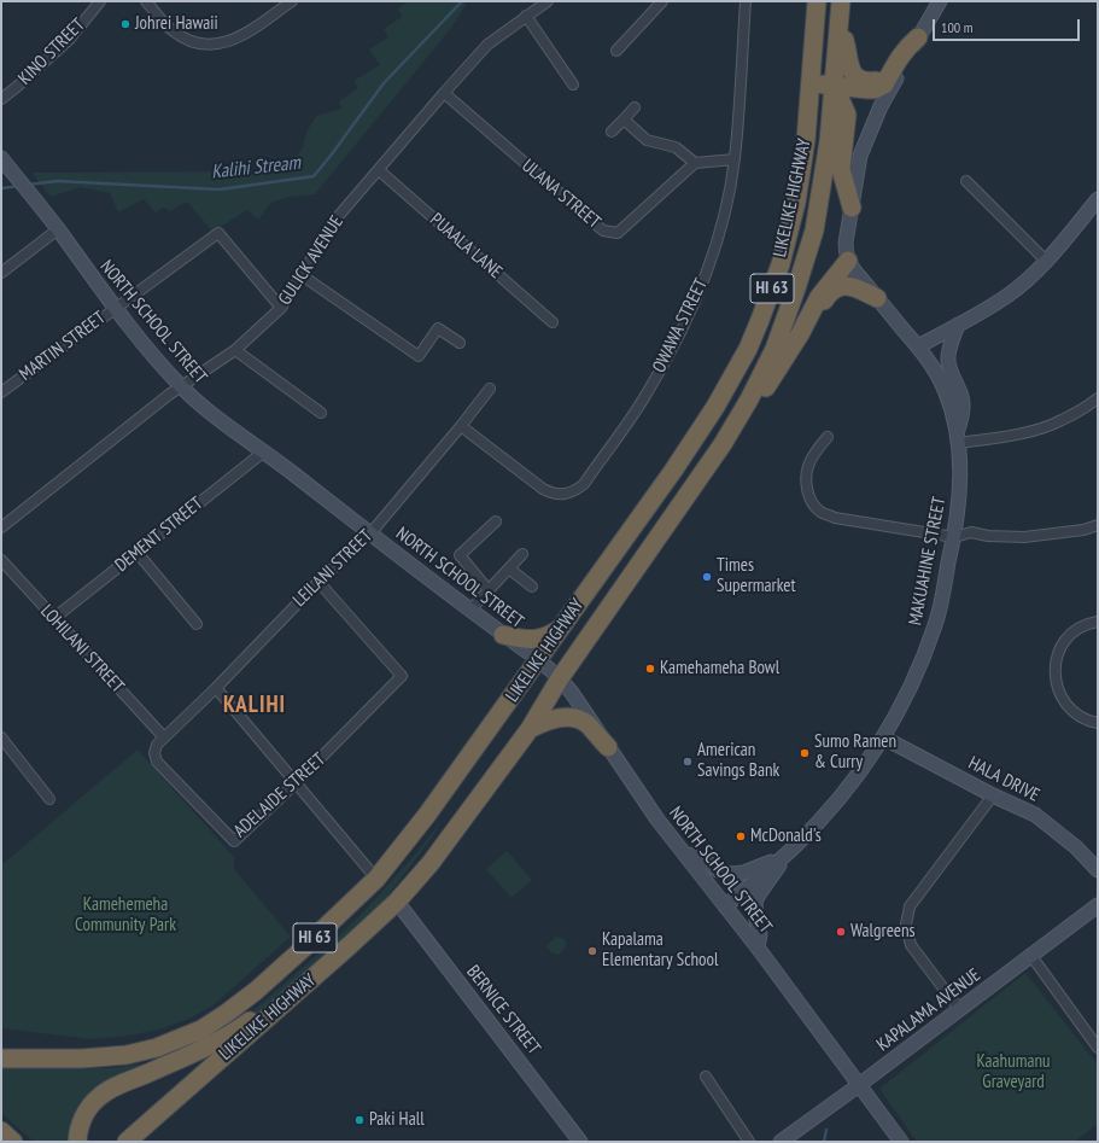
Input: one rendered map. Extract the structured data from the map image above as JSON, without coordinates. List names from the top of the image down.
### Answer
{
  "streets": {
    "highway": ["LIKELIKE HIGHWAY", "HI 63"],
    "street": [
      "KINO STREET",
      "ULANA STREET",
      "PUAALA LANE",
      "GULICK AVENUE",
      "NORTH SCHOOL STREET",
      "OWAWA STREET",
      "MARTIN STREET",
      "DEMENT STREET",
      "MAKUAHINE STREET",
      "LEILANI STREET",
      "LOHILANI STREET",
      "HALA DRIVE",
      "ADELAIDE STREET",
      "BERNICE STREET",
      "KAPALAMA AVENUE"
    ]
  },
  "crossings": [
    ["ULANA STREET", "GULICK AVENUE"],
    ["LIKELIKE HIGHWAY", "NORTH SCHOOL STREET"],
    ["LIKELIKE HIGHWAY", "BERNICE STREET"],
    ["PUAALA LANE", "GULICK AVENUE"],
    ["GULICK AVENUE", "NORTH SCHOOL STREET"],
    ["GULICK AVENUE", "MARTIN STREET"],
    ["NORTH SCHOOL STREET", "MARTIN STREET"],
    ["NORTH SCHOOL STREET", "DEMENT STREET"],
    ["NORTH SCHOOL STREET", "MAKUAHINE STREET"],
    ["NORTH SCHOOL STREET", "LEILANI STREET"],
    ["NORTH SCHOOL STREET", "KAPALAMA AVENUE"],
    ["OWAWA STREET", "LEILANI STREET"],
    ["DEMENT STREET", "LOHILANI STREET"],
    ["MAKUAHINE STREET", "HALA DRIVE"],
    ["LEILANI STREET", "LOHILANI STREET"],
    ["LEILANI STREET", "ADELAIDE STREET"],
    ["LOHILANI STREET", "ADELAIDE STREET"]
  ],
  "districts": ["KALIHI"],
  "water": ["Kalihi Stream"],
  "parks": ["Kamehemeha Community Park", "Kaahumanu Graveyard"],
  "places": [
    "Johrei Hawaii",
    "Times Supermarket",
    "Kamehameha Bowl",
    "Sumo Ramen & Curry",
    "American Savings Bank",
    "McDonald's",
    "Walgreens",
    "Kapalama Elementary School",
    "Paki Hall"
  ],
  "scale_bar": "100 m"
}
